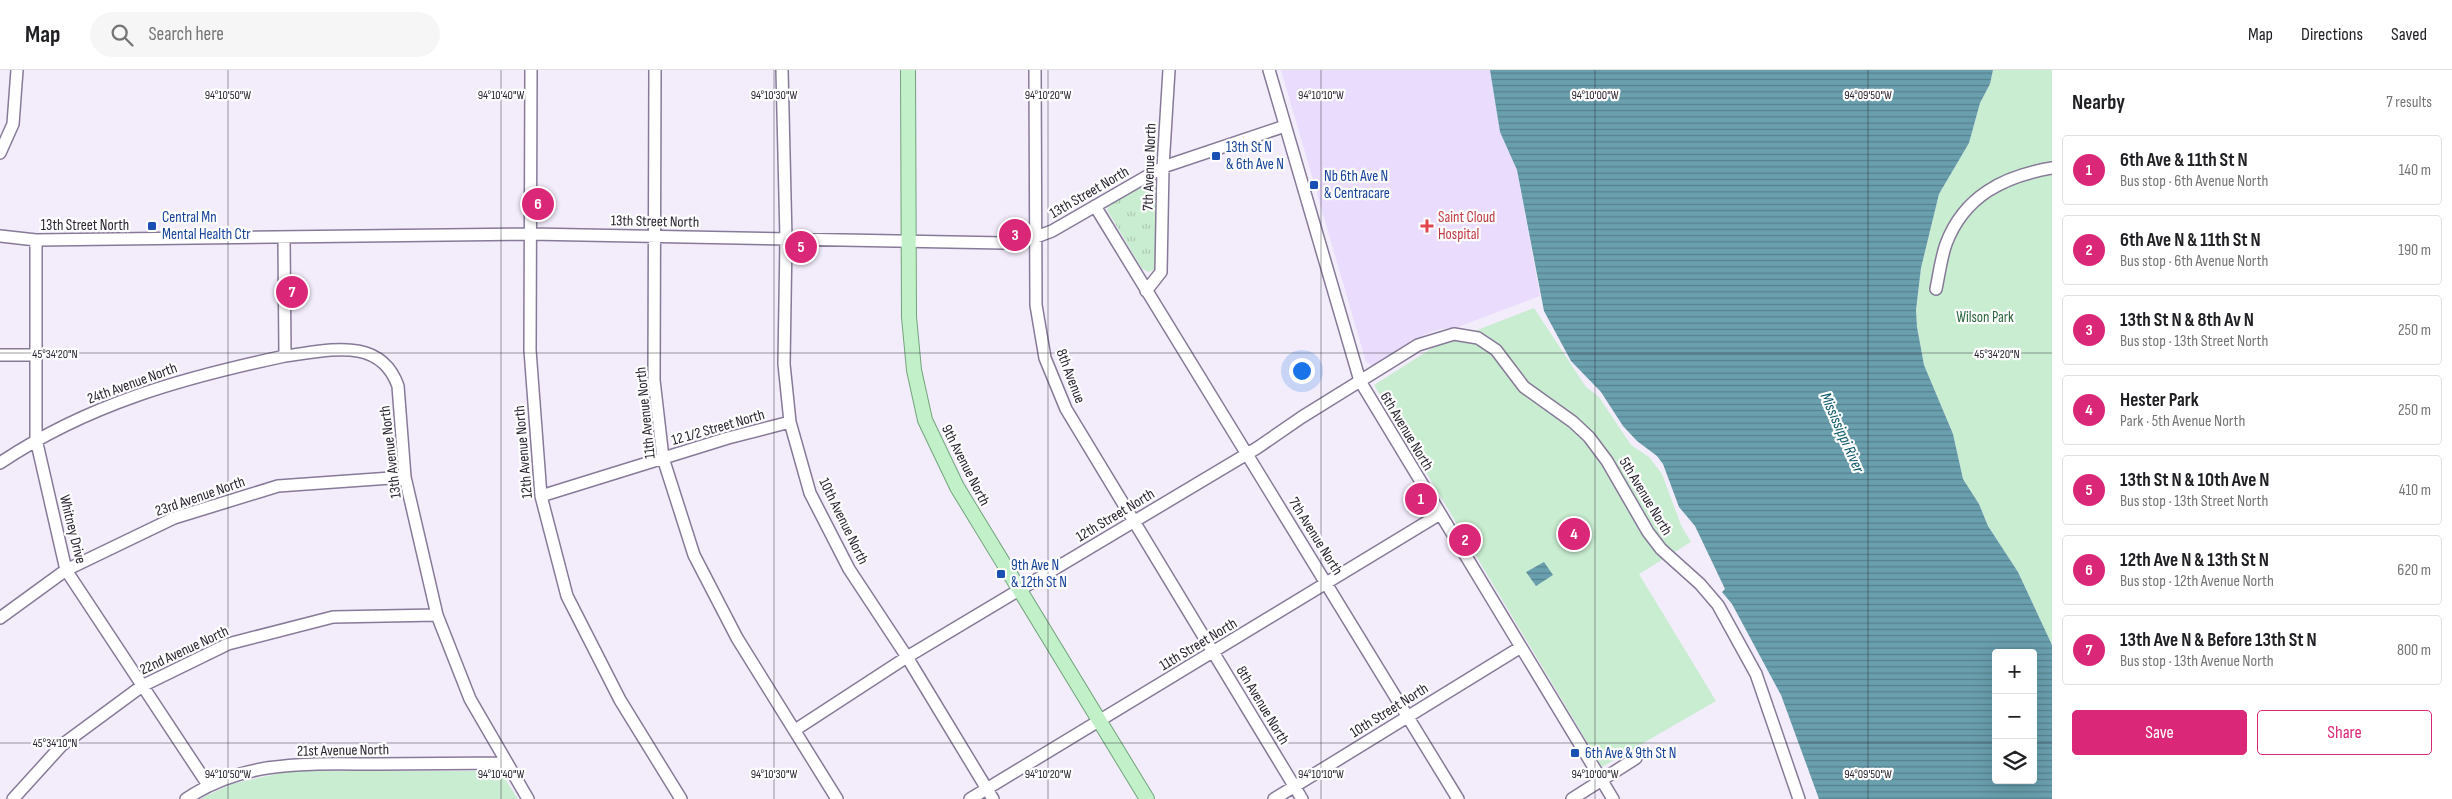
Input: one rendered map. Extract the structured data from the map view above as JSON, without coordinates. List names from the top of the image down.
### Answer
{
  "streets": {
    "main road": ["9th Avenue North"],
    "street": [
      "7th Avenue North",
      "13th Street North",
      "8th Avenue",
      "24th Avenue North",
      "11th Avenue North",
      "12 1/2 Street North",
      "6th Avenue North",
      "13th Avenue North",
      "12th Avenue North",
      "23rd Avenue North",
      "5th Avenue North",
      "12th Street North",
      "10th Avenue North",
      "Whitney Drive",
      "11th Street North",
      "22nd Avenue North",
      "8th Avenue North",
      "10th Street North",
      "21st Avenue North"
    ]
  },
  "crossings": [
    ["7th Avenue North", "13th Street North"],
    ["7th Avenue North", "12th Street North"],
    ["7th Avenue North", "11th Street North"],
    ["7th Avenue North", "10th Street North"],
    ["13th Street North", "8th Avenue"],
    ["13th Street North", "11th Avenue North"],
    ["13th Street North", "6th Avenue North"],
    ["13th Street North", "12th Avenue North"],
    ["13th Street North", "9th Avenue North"],
    ["13th Street North", "10th Avenue North"],
    ["13th Street North", "Whitney Drive"],
    ["8th Avenue", "12th Street North"],
    ["8th Avenue", "11th Street North"],
    ["8th Avenue", "8th Avenue North"],
    ["24th Avenue North", "13th Avenue North"],
    ["24th Avenue North", "Whitney Drive"],
    ["11th Avenue North", "12 1/2 Street North"],
    ["11th Avenue North", "12th Street North"],
    ["12 1/2 Street North", "12th Avenue North"],
    ["12 1/2 Street North", "10th Avenue North"],
    ["6th Avenue North", "12th Street North"],
    ["6th Avenue North", "11th Street North"],
    ["6th Avenue North", "10th Street North"],
    ["13th Avenue North", "23rd Avenue North"],
    ["13th Avenue North", "22nd Avenue North"],
    ["13th Avenue North", "21st Avenue North"],
    ["9th Avenue North", "12th Street North"],
    ["9th Avenue North", "11th Street North"],
    ["23rd Avenue North", "Whitney Drive"],
    ["5th Avenue North", "12th Street North"],
    ["12th Street North", "10th Avenue North"],
    ["10th Avenue North", "11th Street North"],
    ["Whitney Drive", "22nd Avenue North"],
    ["Whitney Drive", "21st Avenue North"],
    ["11th Street North", "8th Avenue North"],
    ["8th Avenue North", "10th Street North"]
  ],
  "water": ["Mississippi River"],
  "parks": ["Wilson Park"],
  "places": {
    "transit": [
      "13th St N & 6th Ave N",
      "Nb 6th Ave N & Centracare",
      "Central Mn Mental Health Ctr",
      "9th Ave N & 12th St N",
      "6th Ave & 9th St N"
    ],
    "health": ["Saint Cloud Hospital"]
  },
  "page": {
    "header": "Map",
    "search": "Search here",
    "nav": ["Map", "Directions", "Saved"],
    "heading": ["Nearby", "7 results"],
    "list": [
      {
        "mark": "1",
        "name": "6th Ave & 11th St N",
        "note": "Bus stop · 6th Avenue North",
        "value": "140 m"
      },
      {
        "mark": "2",
        "name": "6th Ave N & 11th St N",
        "note": "Bus stop · 6th Avenue North",
        "value": "190 m"
      },
      {
        "mark": "3",
        "name": "13th St N & 8th Av N",
        "note": "Bus stop · 13th Street North",
        "value": "250 m"
      },
      {
        "mark": "4",
        "name": "Hester Park",
        "note": "Park · 5th Avenue North",
        "value": "250 m"
      },
      {
        "mark": "5",
        "name": "13th St N & 10th Ave N",
        "note": "Bus stop · 13th Street North",
        "value": "410 m"
      },
      {
        "mark": "6",
        "name": "12th Ave N & 13th St N",
        "note": "Bus stop · 12th Avenue North",
        "value": "620 m"
      },
      {
        "mark": "7",
        "name": "13th Ave N & Before 13th St N",
        "note": "Bus stop · 13th Avenue North",
        "value": "800 m"
      }
    ],
    "pins": [
      "6",
      "3",
      "5",
      "7",
      "1",
      "4",
      "2"
    ],
    "map_buttons": ["+", "−"],
    "buttons": ["Save", "Share"]
  },
  "coordinates": [
    "94°10'50\"W",
    "94°10'40\"W",
    "94°10'30\"W",
    "94°10'20\"W",
    "94°10'10\"W",
    "94°10'00\"W",
    "94°09'50\"W",
    "45°34'20\"N",
    "45°34'10\"N"
  ]
}
